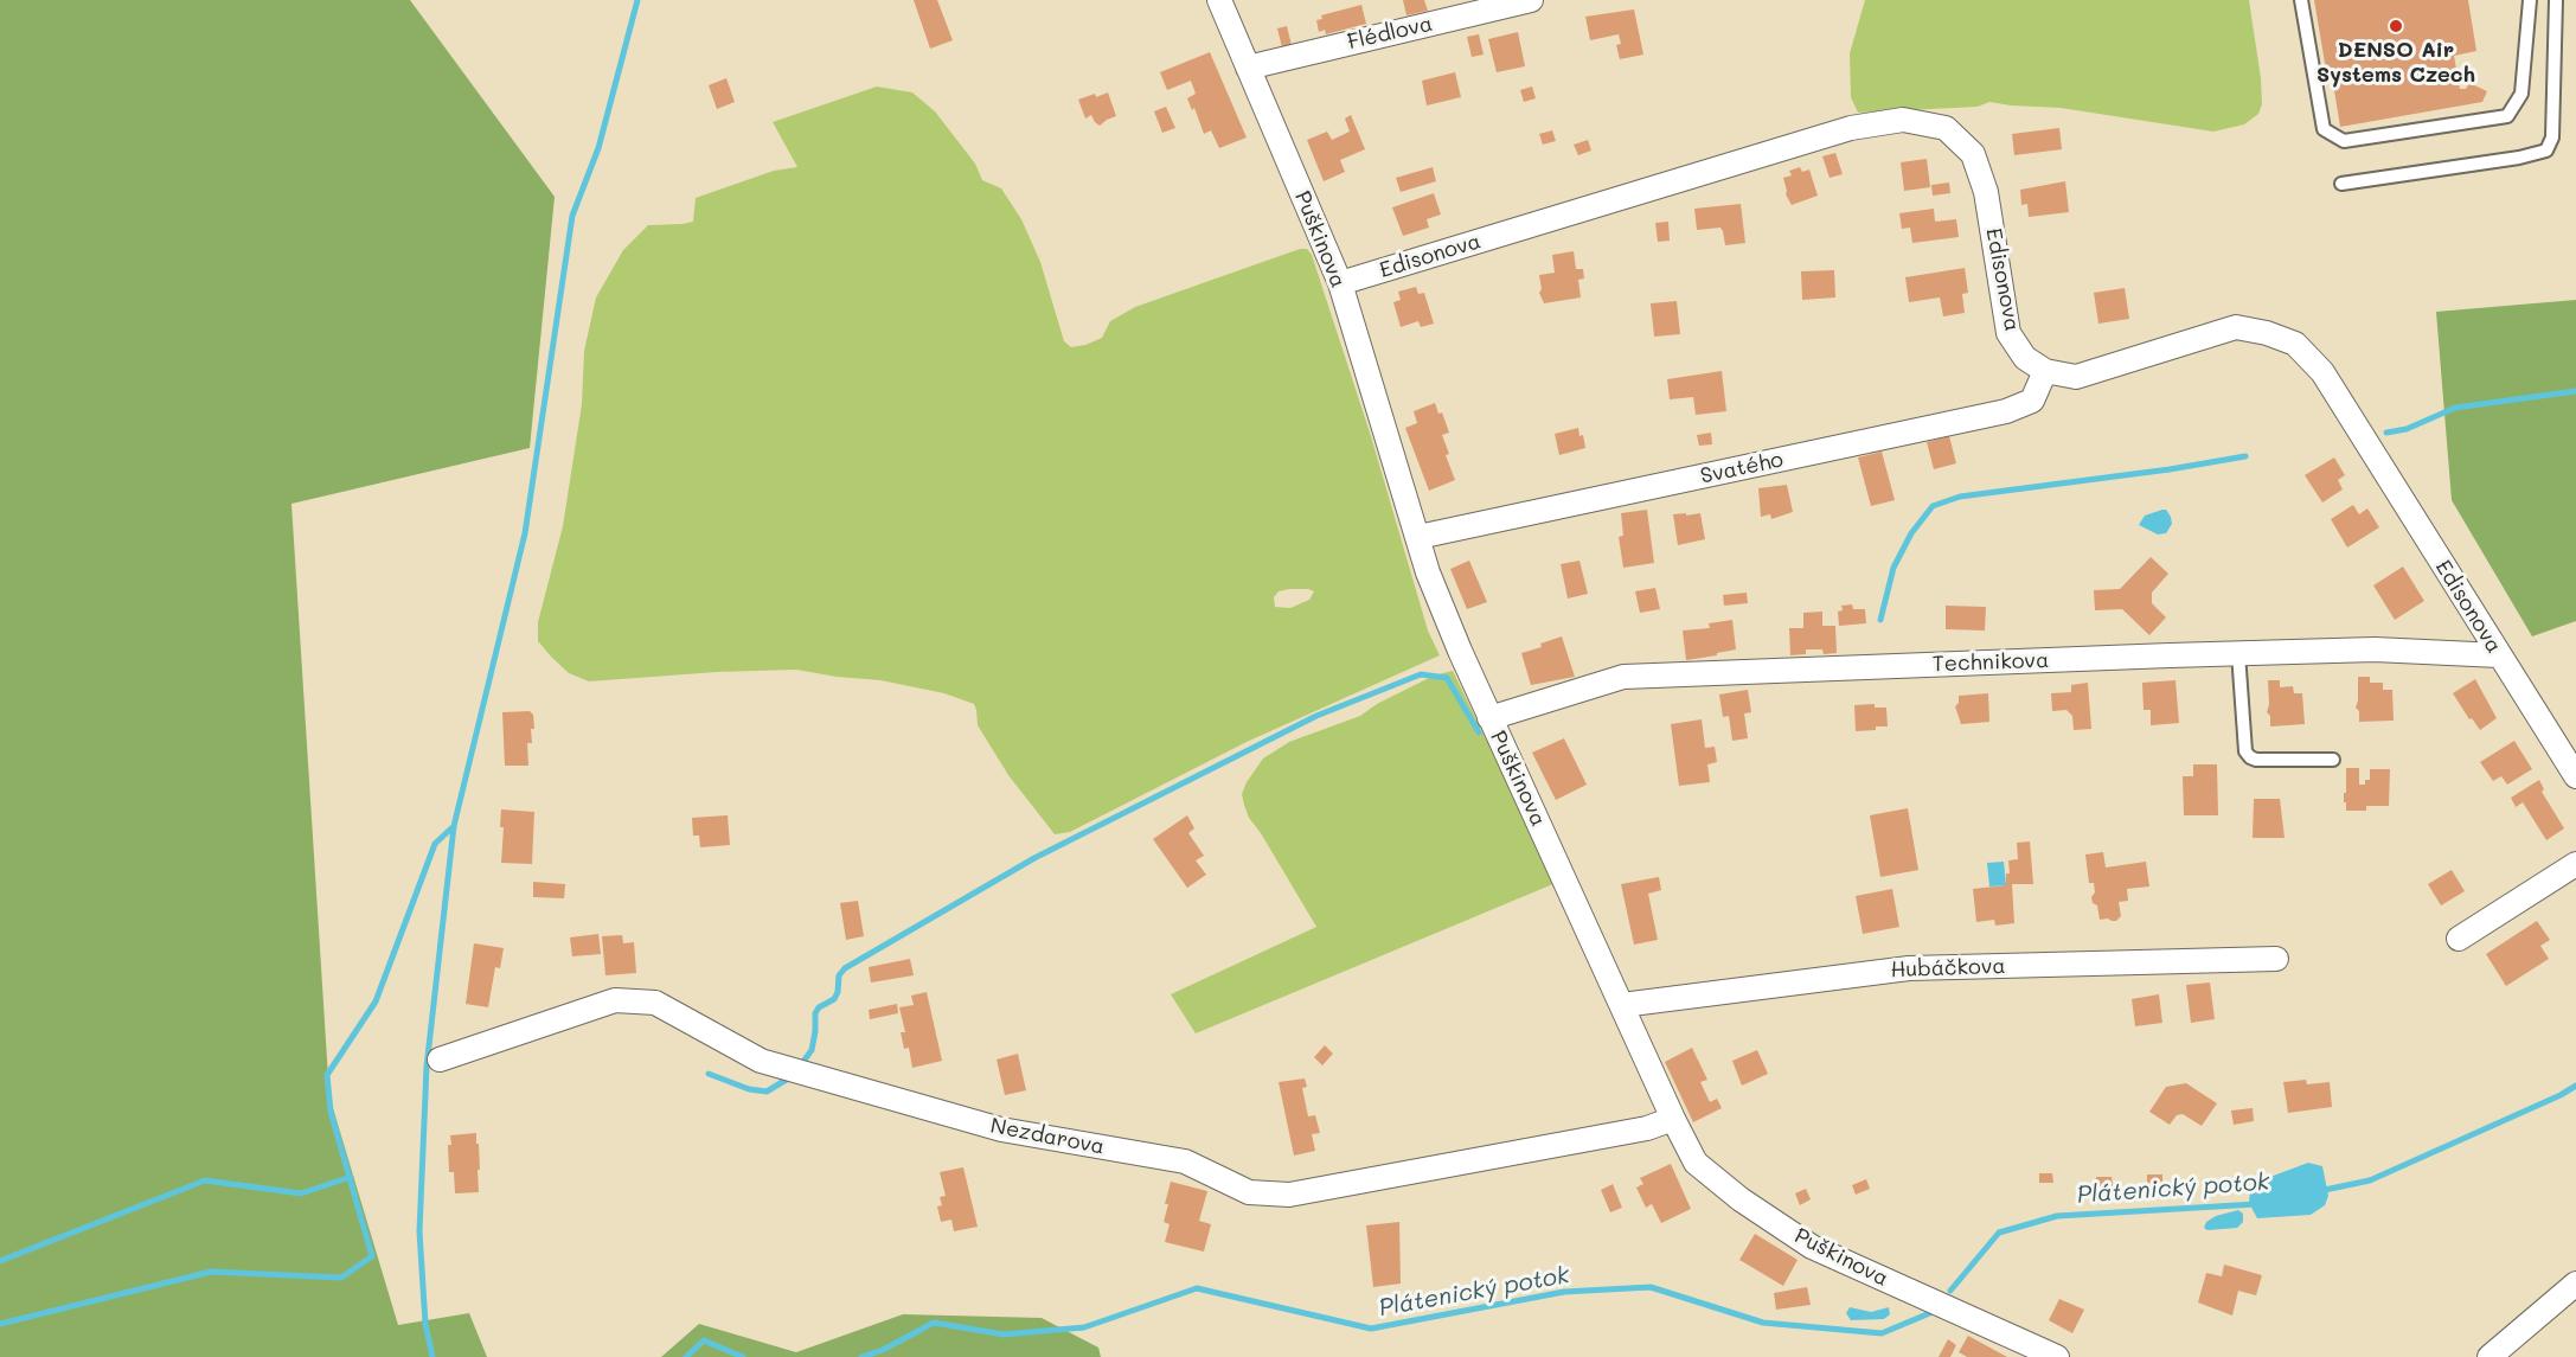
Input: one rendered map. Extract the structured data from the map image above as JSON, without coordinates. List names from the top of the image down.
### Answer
{
  "streets": {
    "street": [
      "Flédlova",
      "Puškinova",
      "Edisonova",
      "Svatého",
      "Technikova",
      "Hubáčkova",
      "Nezdarova"
    ]
  },
  "crossings": [
    ["Flédlova", "Puškinova"],
    ["Puškinova", "Edisonova"],
    ["Puškinova", "Svatého"],
    ["Puškinova", "Technikova"],
    ["Puškinova", "Hubáčkova"],
    ["Puškinova", "Nezdarova"],
    ["Edisonova", "Svatého"],
    ["Edisonova", "Technikova"]
  ],
  "water": ["Plátenický potok"],
  "places": ["DENSO Air Systems Czech"]
}
